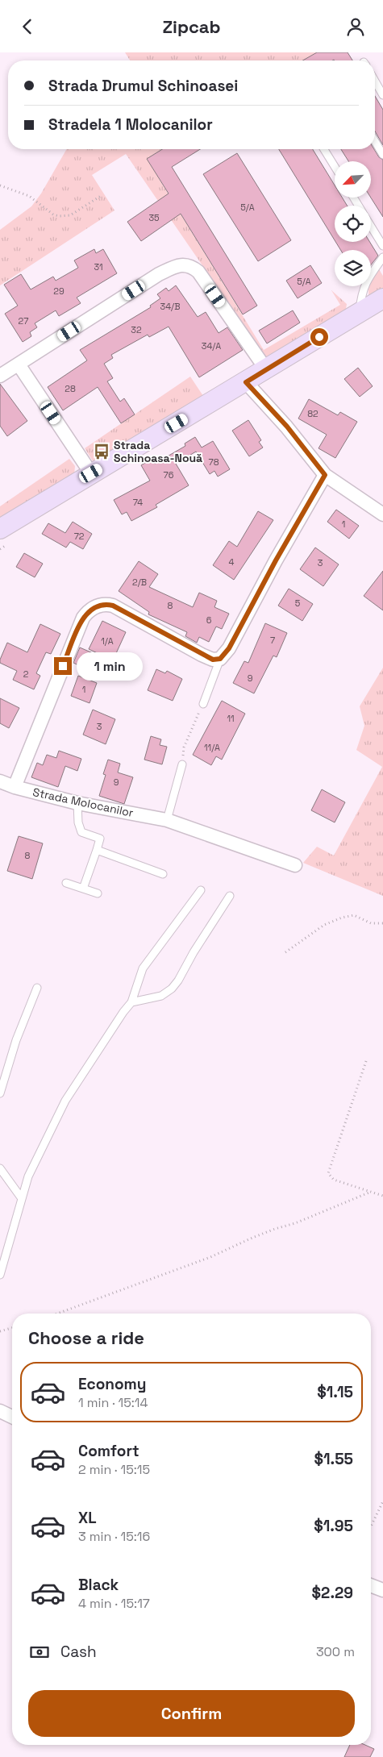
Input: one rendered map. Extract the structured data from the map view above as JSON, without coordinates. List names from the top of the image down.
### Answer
{
  "streets": {
    "street": ["Strada Molocanilor"]
  },
  "places": {
    "bus stop": ["Strada Schinoasa-Nouă"]
  },
  "house_numbers": [
    "5/A",
    "35",
    "31",
    "5/A",
    "29",
    "34/B",
    "27",
    "32",
    "34/A",
    "28",
    "82",
    "78",
    "76",
    "74",
    "1",
    "72",
    "4",
    "3",
    "2/B",
    "5",
    "8",
    "6",
    "7",
    "1/A",
    "2",
    "9",
    "1",
    "11",
    "3",
    "11/A",
    "9",
    "8"
  ],
  "north": "bottom left",
  "page": {
    "header": "Zipcab",
    "banner": ["Strada Drumul Schinoasei", "Stradela 1 Molocanilor"],
    "bubble": "1 min",
    "heading": "Choose a ride",
    "list": [
      {
        "name": "Economy",
        "note": "1 min · 15:14",
        "value": "$1.15"
      },
      {
        "name": "Comfort",
        "note": "2 min · 15:15",
        "value": "$1.55"
      },
      {
        "name": "XL",
        "note": "3 min · 15:16",
        "value": "$1.95"
      },
      {
        "name": "Black",
        "note": "4 min · 15:17",
        "value": "$2.29"
      }
    ],
    "pay": ["Cash", "300 m"],
    "buttons": "Confirm"
  }
}
